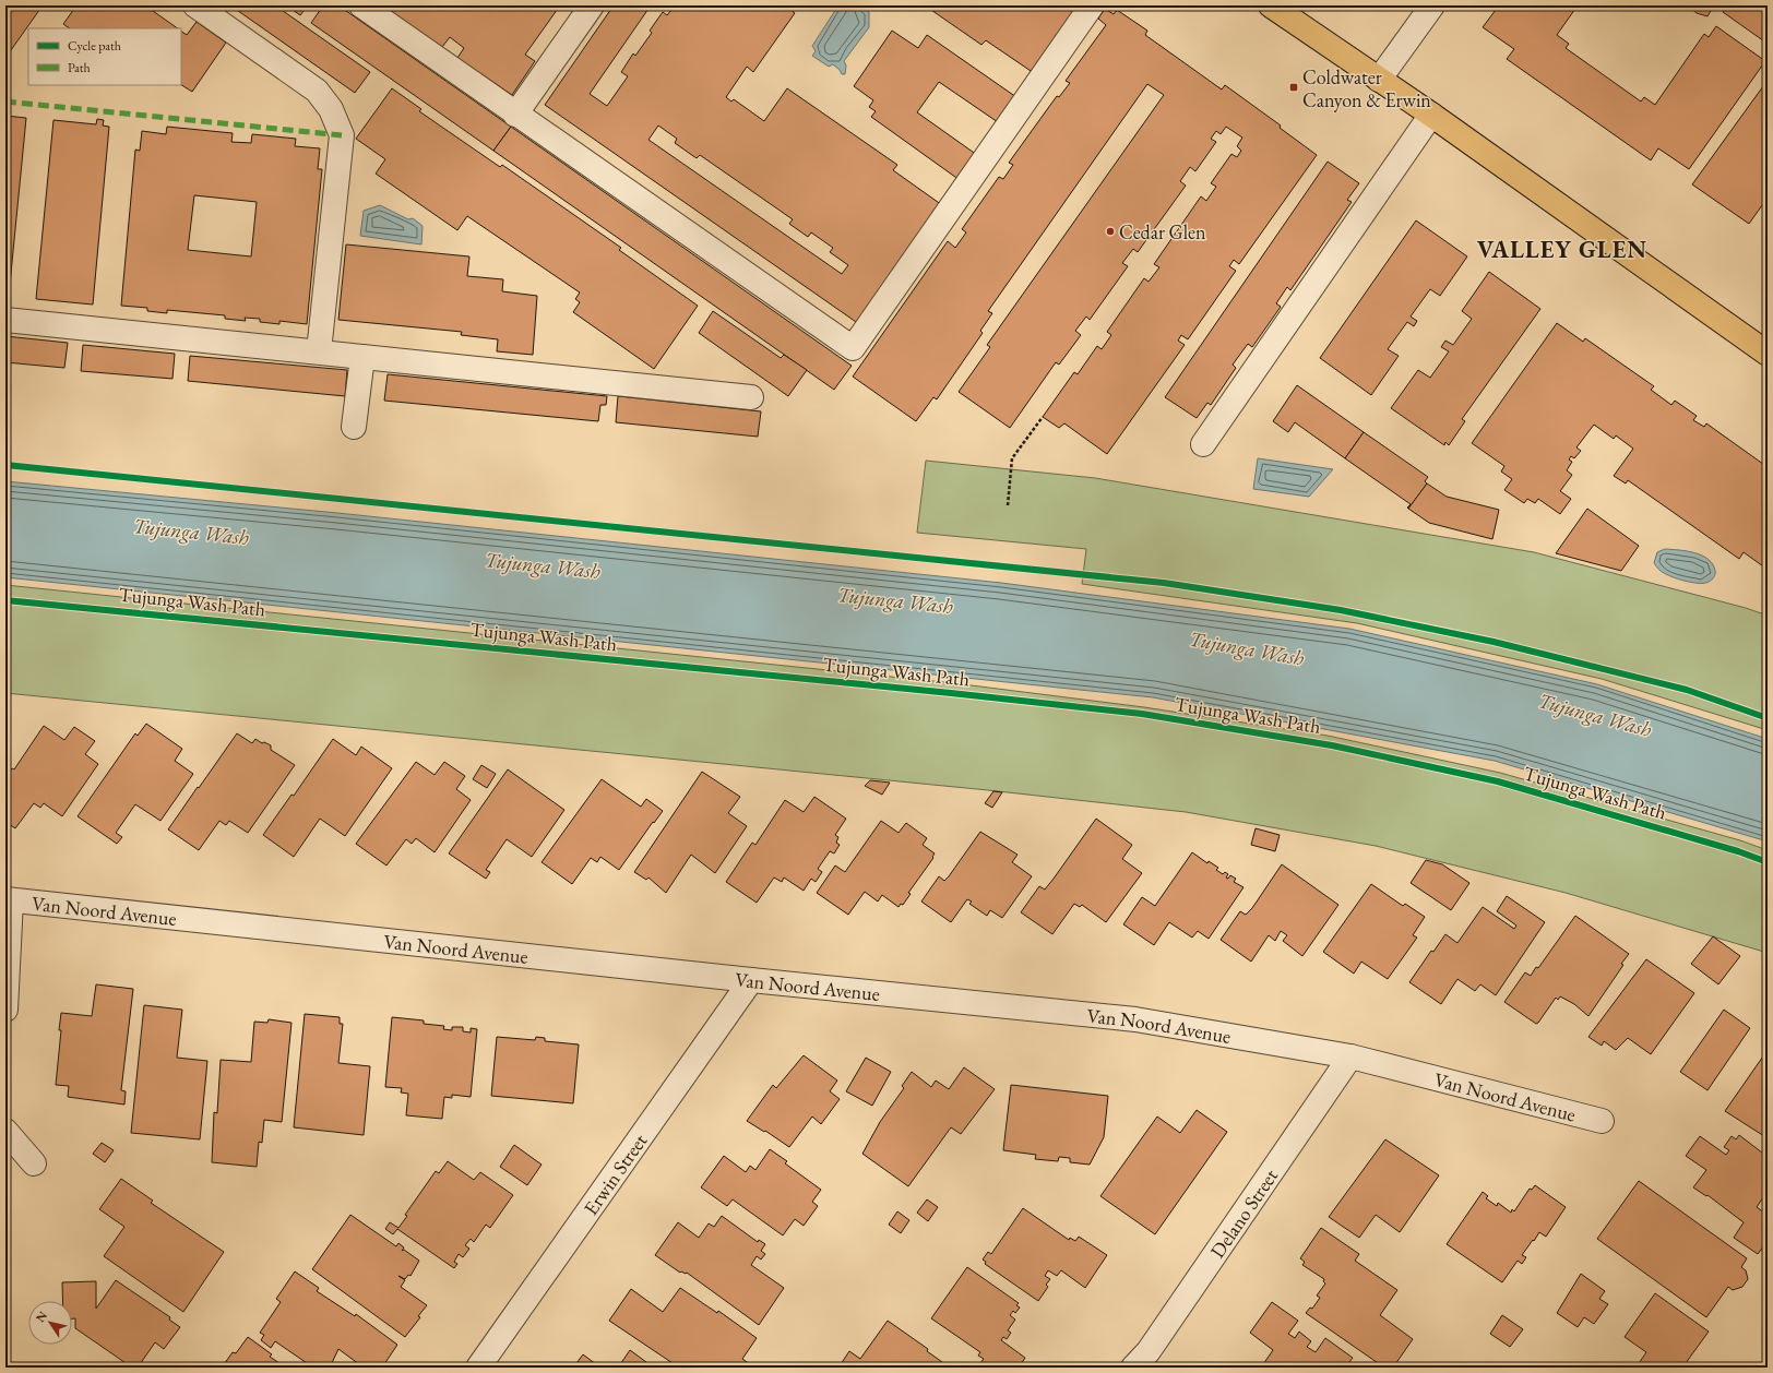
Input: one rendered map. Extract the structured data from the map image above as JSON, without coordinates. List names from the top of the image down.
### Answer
{
  "streets": {
    "street": ["Van Noord Avenue", "Erwin Street", "Delano Street"],
    "cycle path": ["Tujunga Wash Path"]
  },
  "crossings": [
    ["Van Noord Avenue", "Erwin Street"],
    ["Van Noord Avenue", "Delano Street"]
  ],
  "districts": ["VALLEY GLEN"],
  "water": ["Tujunga Wash"],
  "places": {
    "transit": ["Coldwater Canyon & Erwin"],
    "other": ["Cedar Glen"]
  },
  "legend": ["Cycle path", "Path"],
  "north": "top left"
}
